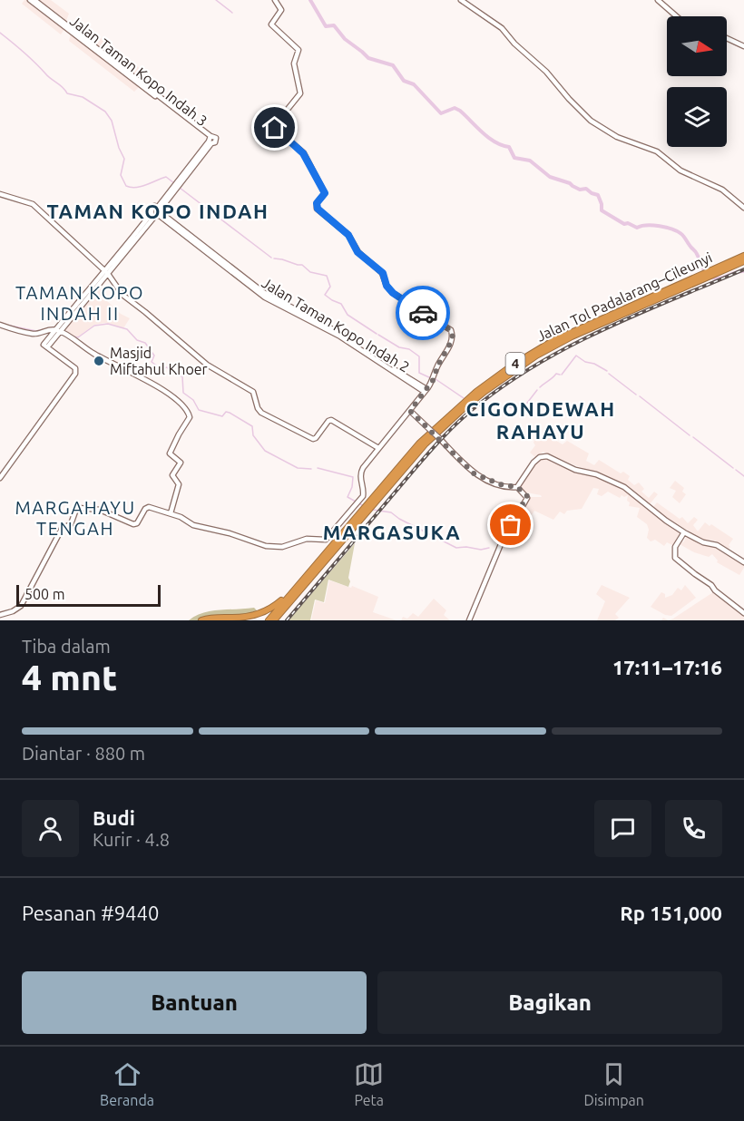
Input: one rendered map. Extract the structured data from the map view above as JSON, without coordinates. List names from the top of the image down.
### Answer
{
  "streets": {
    "highway": ["Jalan Tol Padalarang–Cileunyi", "4"],
    "street": ["Jalan Taman Kopo Indah 3", "Jalan Taman Kopo Indah 2"]
  },
  "crossings": [
    ["Jalan Taman Kopo Indah 3", "Jalan Taman Kopo Indah 2"]
  ],
  "districts": [
    "TAMAN KOPO INDAH",
    "TAMAN KOPO INDAH II",
    "CIGONDEWAH RAHAYU",
    "MARGAHAYU TENGAH",
    "MARGASUKA"
  ],
  "places": ["Masjid Miftahul Khoer"],
  "scale_bar": "500 m",
  "north": "right",
  "page": {
    "scale": "500 m",
    "heading": ["4 mnt", "Tiba dalam", "17:11–17:16"],
    "panel": [
      "Budi",
      "Kurir · 4.8",
      "Pesanan #9440",
      "Rp 151,000"
    ],
    "bar": "Diantar · 880 m",
    "buttons": ["Bantuan", "Bagikan"],
    "tabs": ["Beranda", "Peta", "Disimpan"]
  }
}
